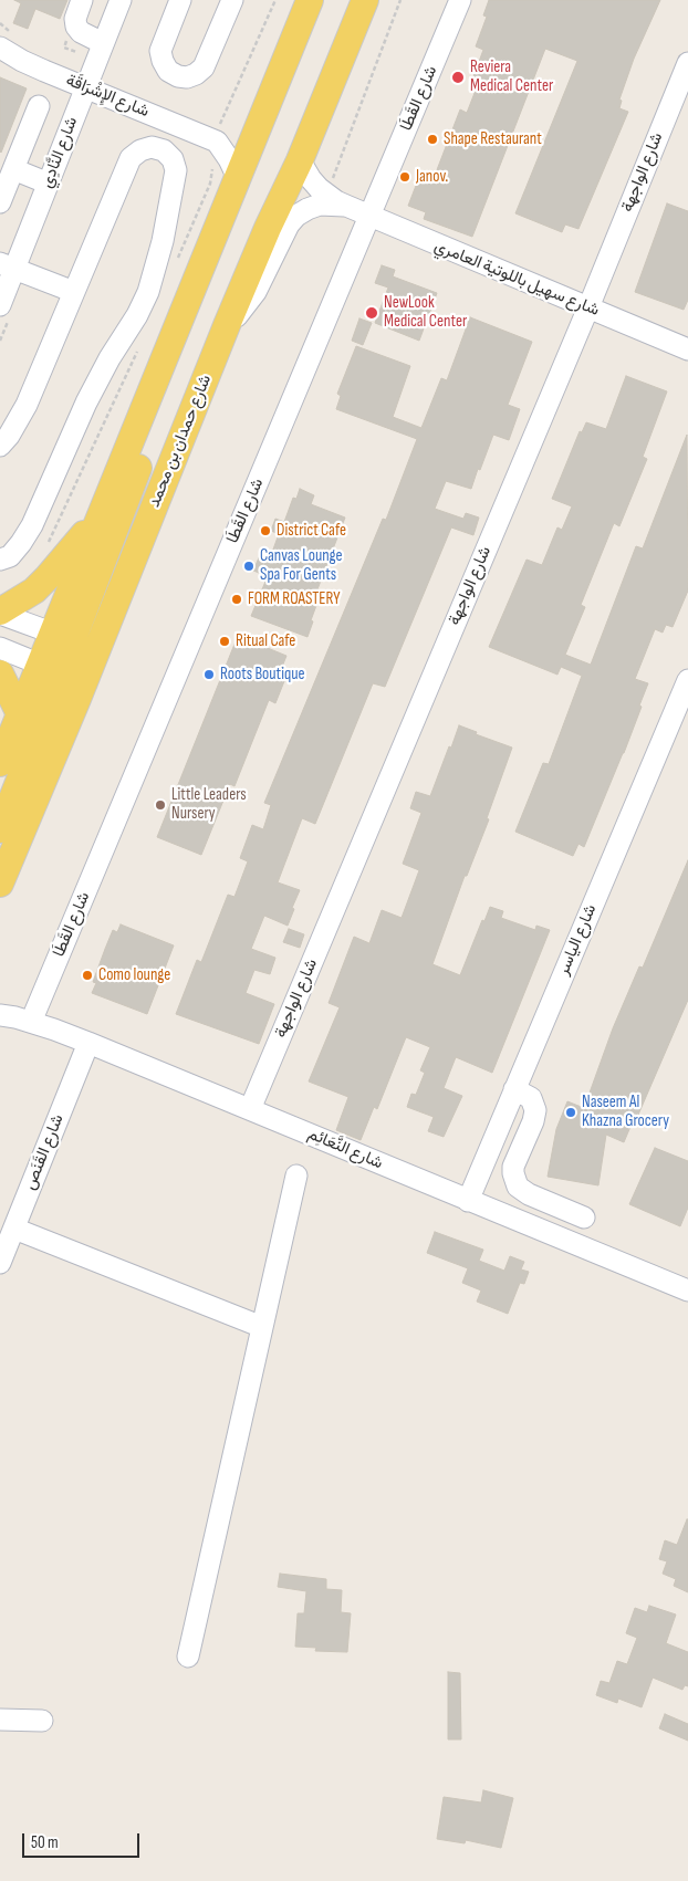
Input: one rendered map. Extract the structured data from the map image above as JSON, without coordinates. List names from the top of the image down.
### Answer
{
  "streets": {
    "main road": ["شارع حمدان بن محمد"],
    "street": [
      "شارع الإِشْرَاقَة",
      "شارع القَطَا",
      "شارع النَّادِي",
      "شارع الواجهة",
      "شارع سهيل باللوتية العامري",
      "شارع الياسر",
      "شارع النَّعَائِم",
      "شارع القَنَص"
    ]
  },
  "crossings": [
    ["شارع الإِشْرَاقَة", "شارع النَّادِي"],
    ["شارع القَطَا", "شارع سهيل باللوتية العامري"],
    ["شارع القَطَا", "شارع النَّعَائِم"],
    ["شارع الواجهة", "شارع سهيل باللوتية العامري"],
    ["شارع الواجهة", "شارع النَّعَائِم"],
    ["شارع سهيل باللوتية العامري", "شارع حمدان بن محمد"],
    ["شارع الياسر", "شارع النَّعَائِم"],
    ["شارع النَّعَائِم", "شارع القَنَص"]
  ],
  "places": [
    "Reviera Medical Center",
    "Shape Restaurant",
    "Janov.",
    "NewLook Medical Center",
    "District Cafe",
    "Canvas Lounge Spa For Gents",
    "FORM ROASTERY",
    "Ritual Cafe",
    "Roots Boutique",
    "Little Leaders Nursery",
    "Como lounge",
    "Naseem Al Khazna Grocery"
  ],
  "scale_bar": "50 m"
}
